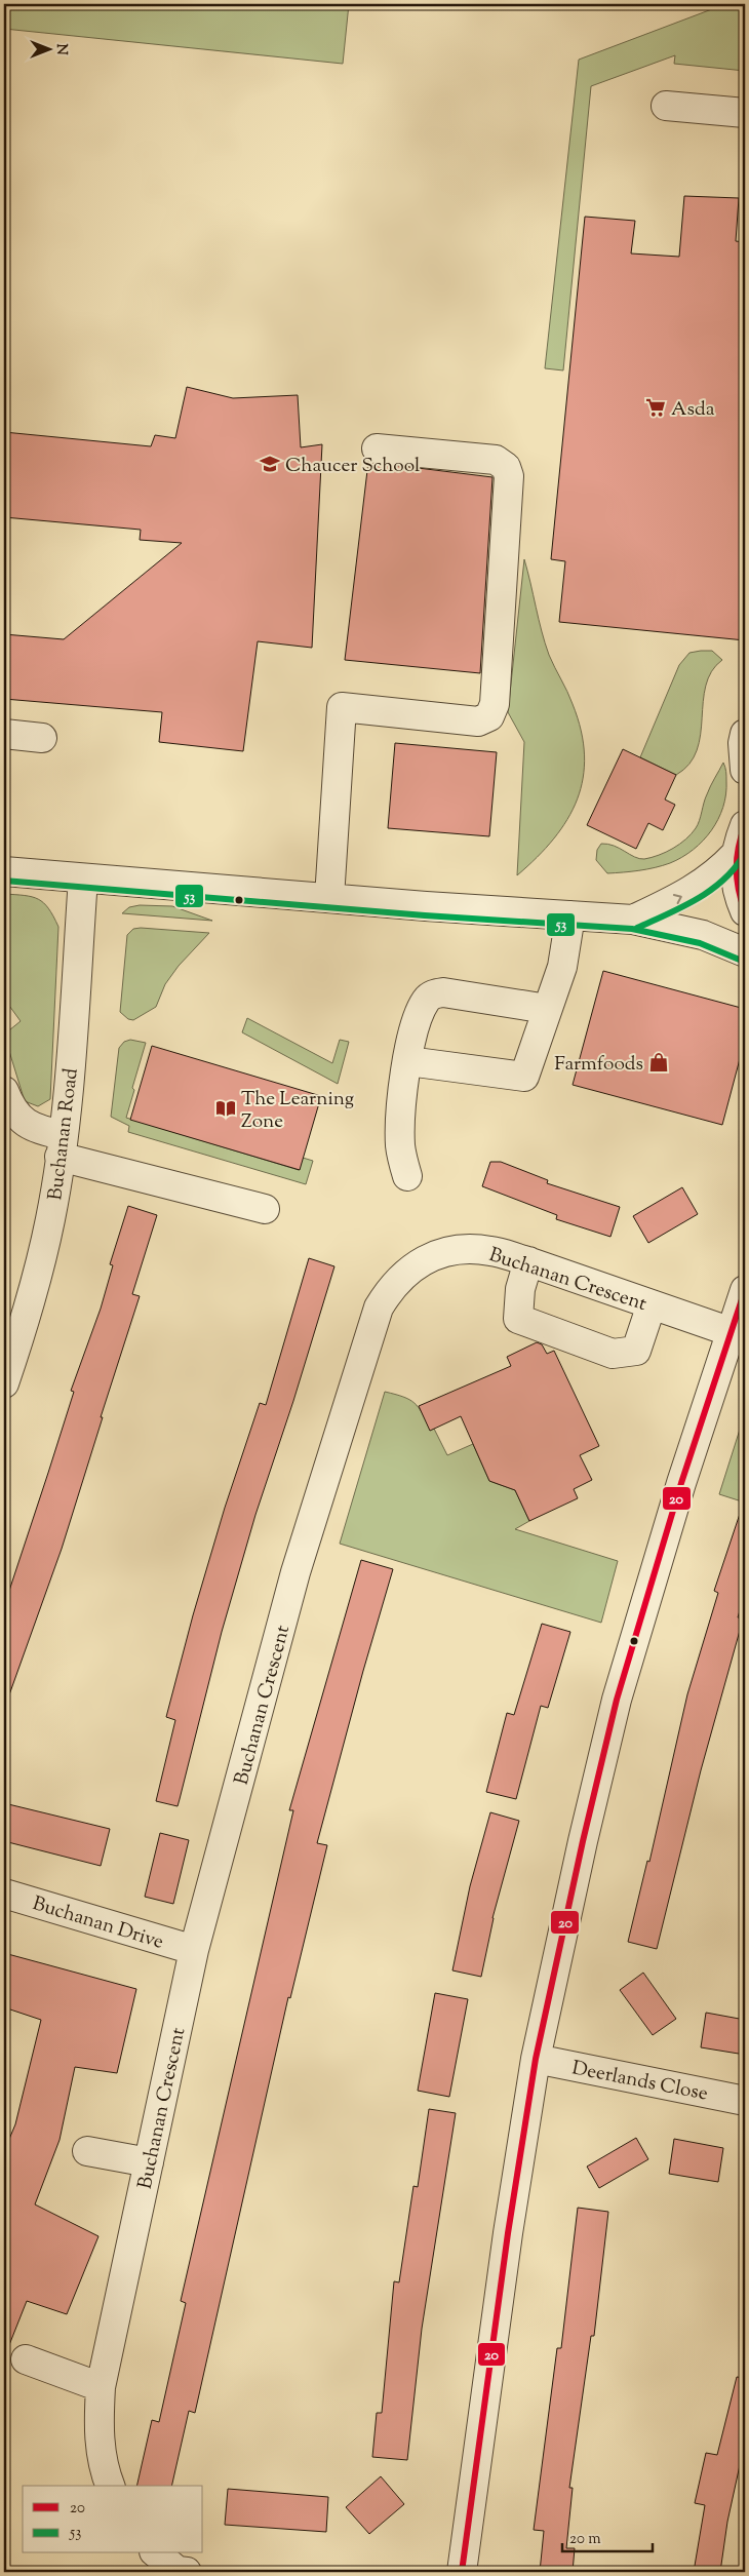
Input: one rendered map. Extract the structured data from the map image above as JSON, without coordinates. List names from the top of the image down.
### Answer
{
  "streets": {
    "street": [
      "Buchanan Road",
      "Buchanan Crescent",
      "Buchanan Drive",
      "Deerlands Close"
    ]
  },
  "crossings": [
    ["Buchanan Crescent", "Buchanan Drive"]
  ],
  "places": {
    "supermarket": ["Asda"],
    "school or university": ["Chaucer School"],
    "shop": ["Farmfoods"],
    "library": ["The Learning Zone"]
  },
  "lines": ["transit line 20", "transit line 53"],
  "legend": ["20", "53"],
  "scale_bar": "20 m",
  "north": "right"
}
